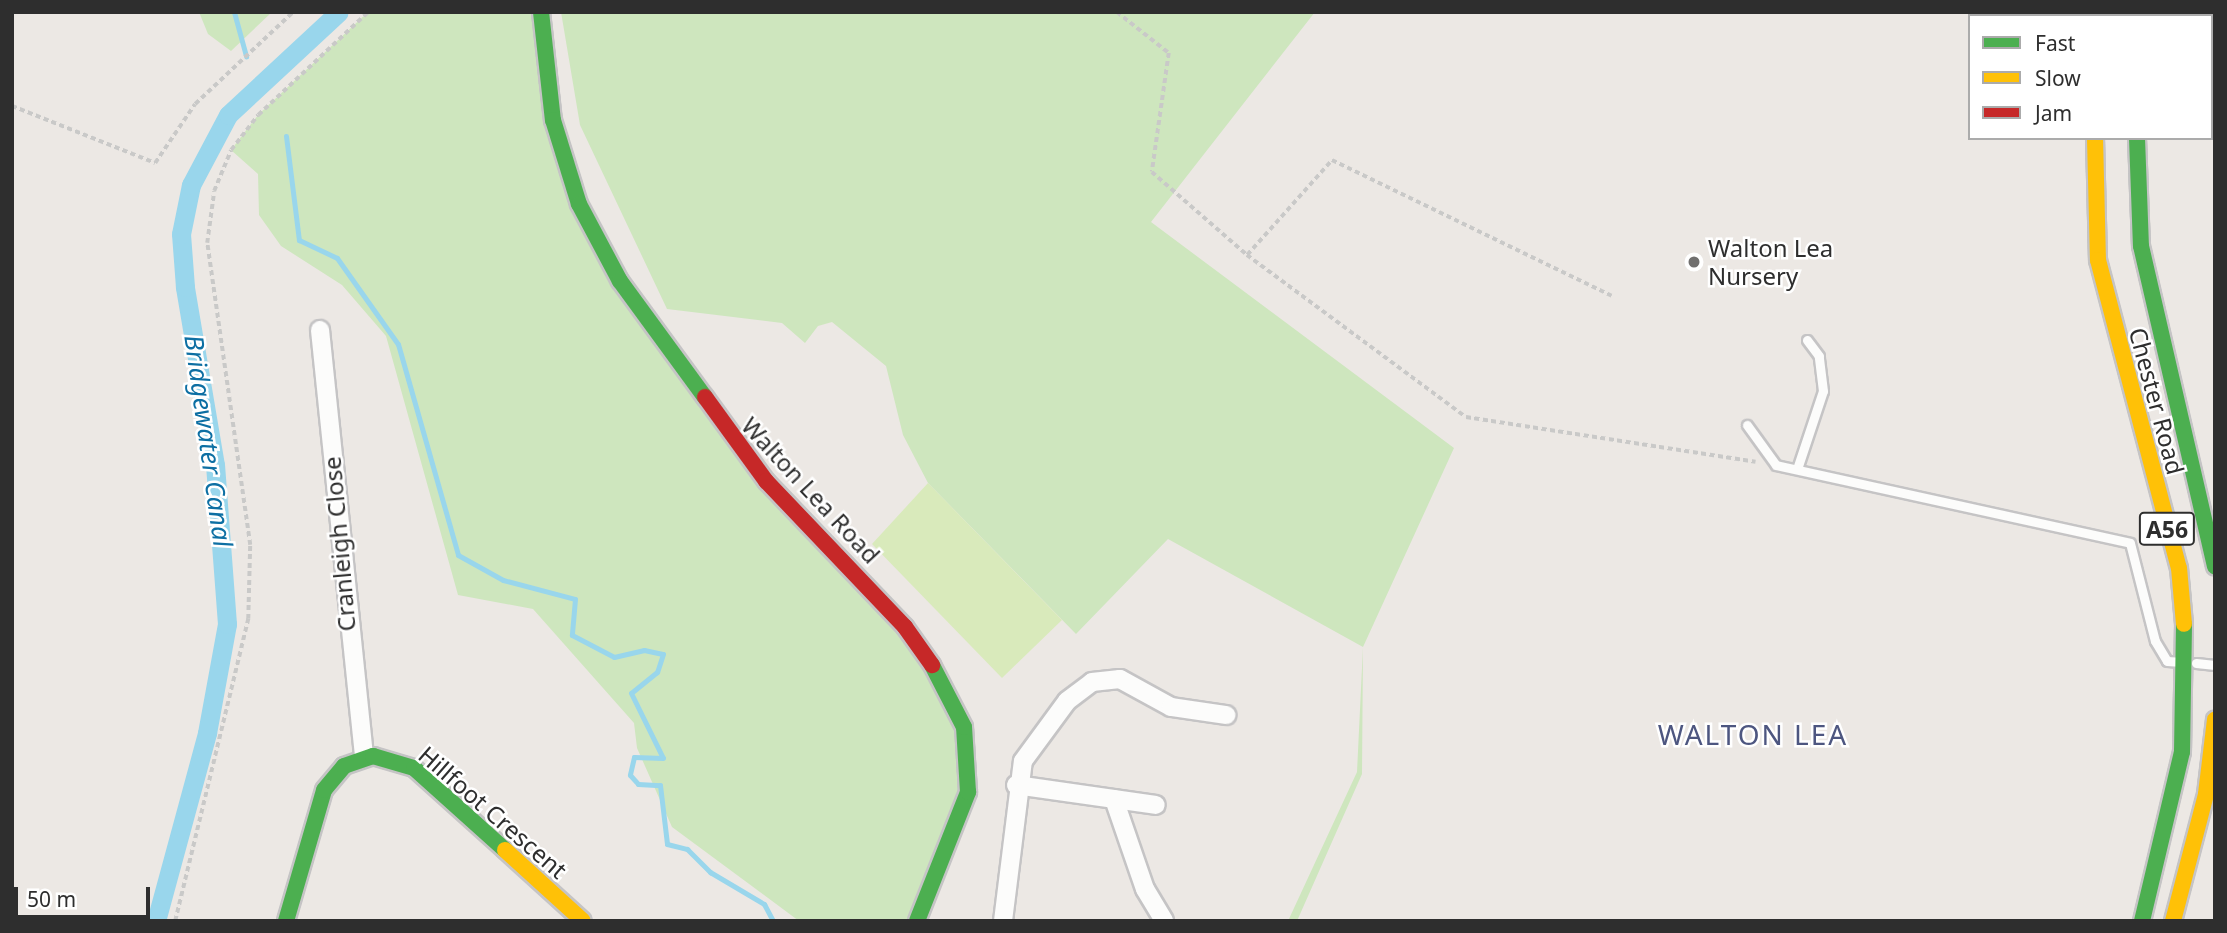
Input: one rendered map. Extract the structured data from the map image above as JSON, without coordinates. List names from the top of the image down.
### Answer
{
  "streets": {
    "main road": [
      "Chester Road",
      "Walton Lea Road",
      "A56",
      "Hillfoot Crescent"
    ],
    "street": ["Cranleigh Close"]
  },
  "crossings": [
    ["Cranleigh Close", "Hillfoot Crescent"]
  ],
  "districts": ["WALTON LEA"],
  "water": ["Bridgewater Canal"],
  "places": ["Walton Lea Nursery"],
  "legend": ["Fast", "Slow", "Jam"],
  "scale_bar": "50 m"
}
